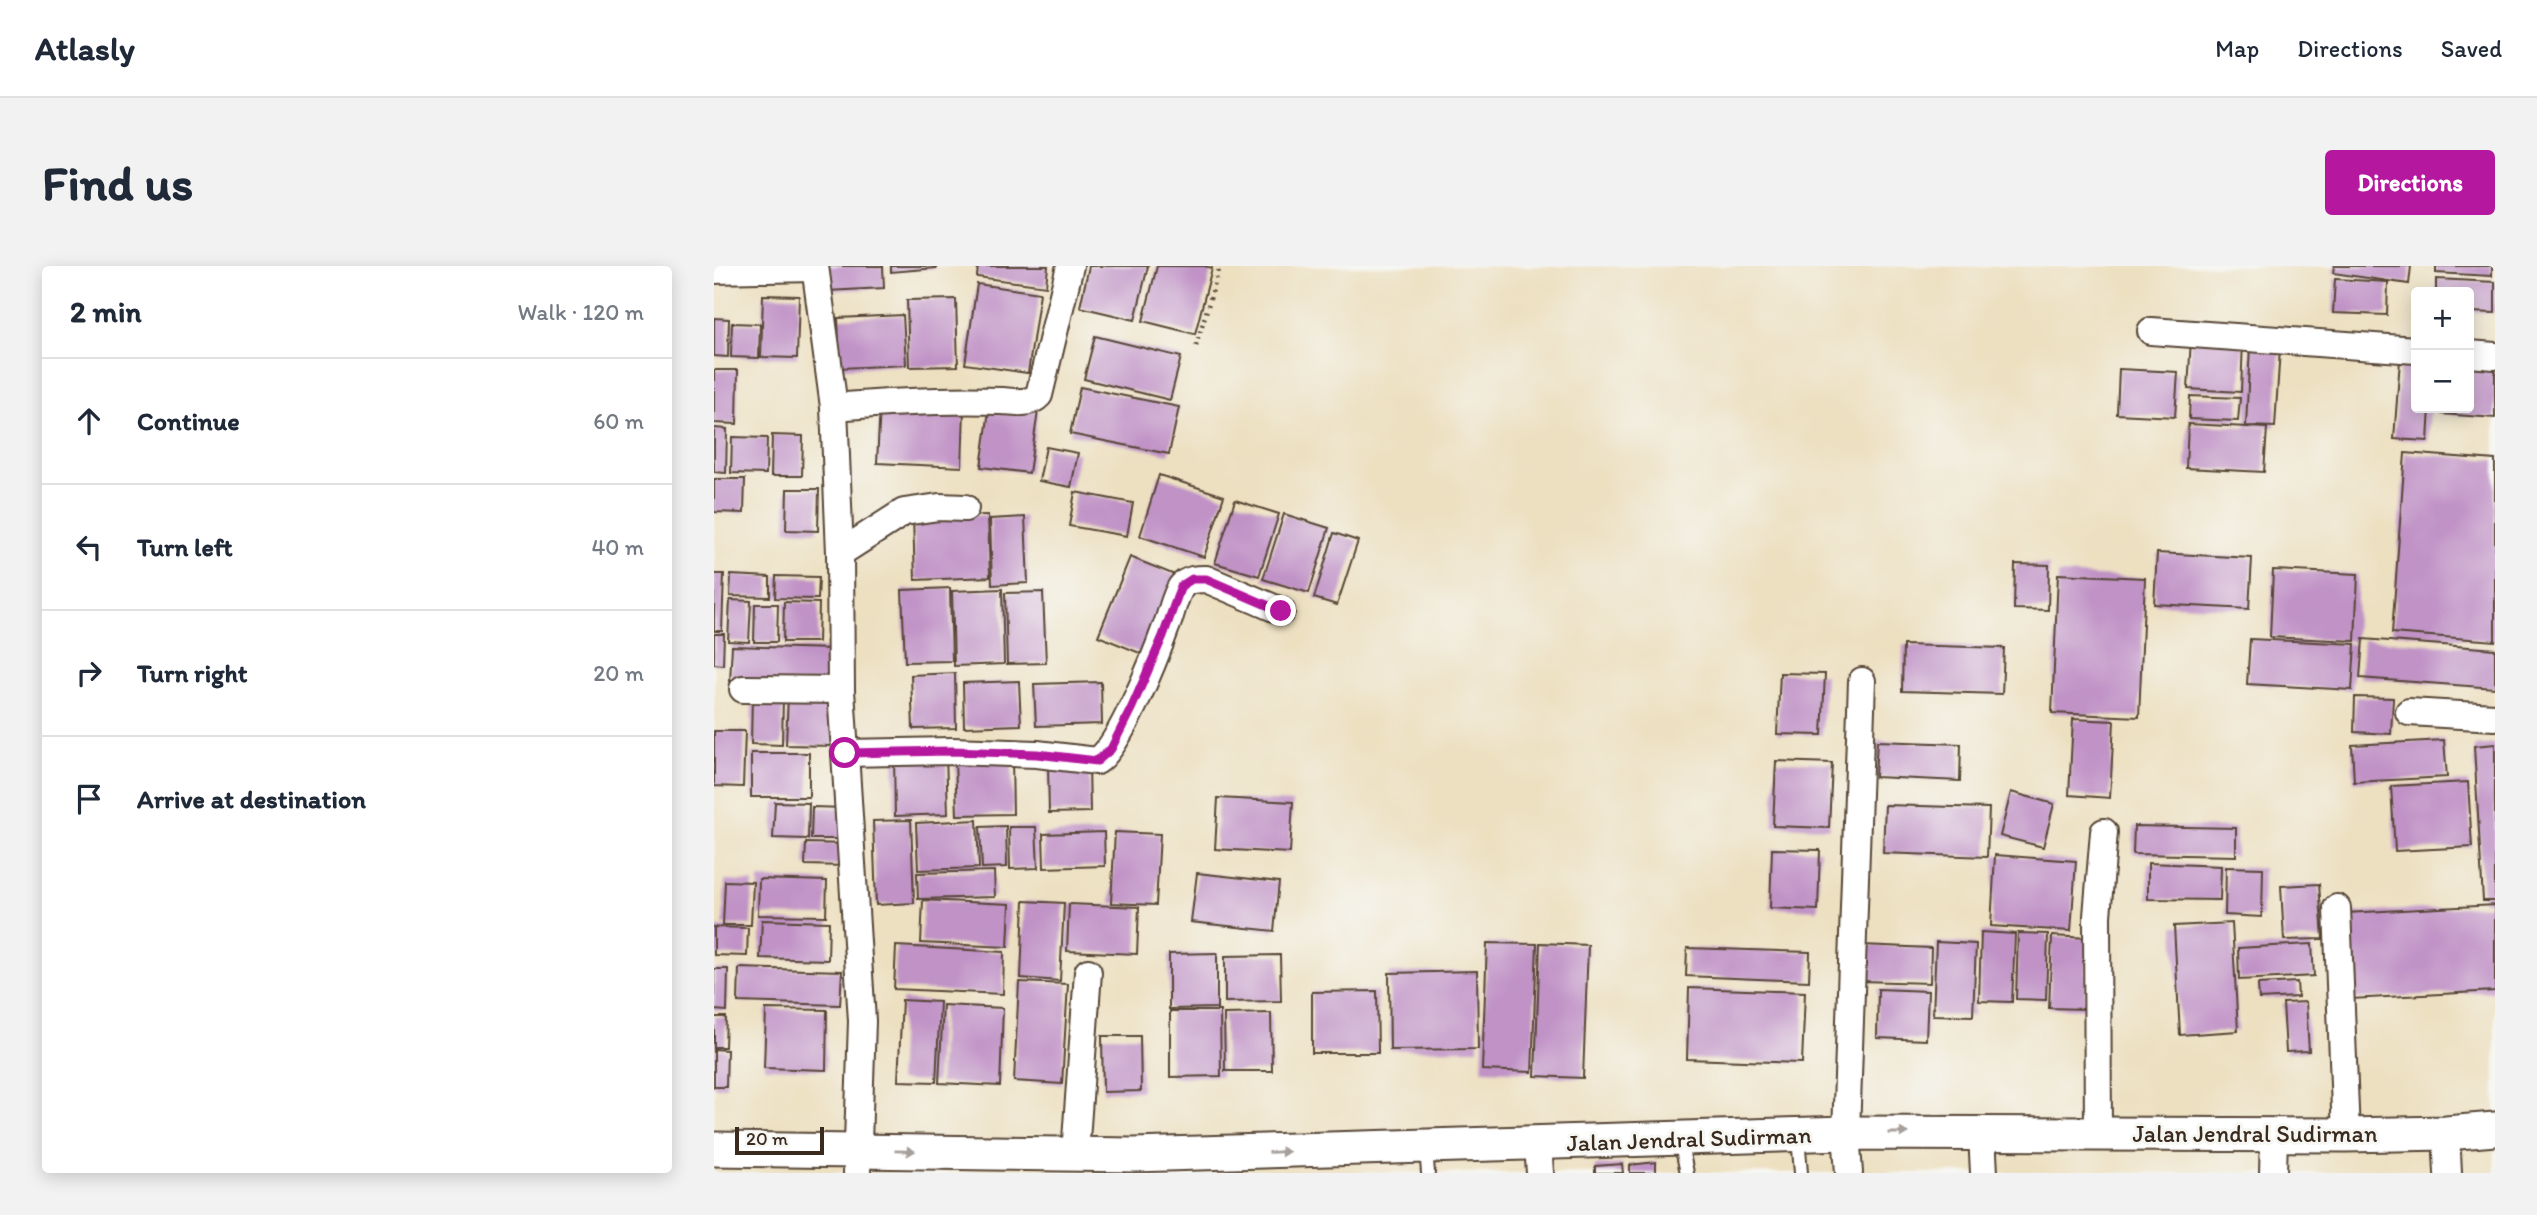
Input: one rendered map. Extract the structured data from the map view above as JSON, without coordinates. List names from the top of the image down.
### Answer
{
  "streets": {
    "street": ["Jalan Jendral Sudirman"]
  },
  "one_way": ["Jalan Jendral Sudirman"],
  "scale_bar": "20 m",
  "page": {
    "header": "Atlasly",
    "nav": ["Map", "Directions", "Saved"],
    "buttons": "Directions",
    "title": "Find us",
    "heading": ["2 min", "Walk · 120 m"],
    "map_buttons": ["+", "−"],
    "list": [
      ["Continue", "60 m"],
      ["Turn left", "40 m"],
      ["Turn right", "20 m"],
      "Arrive at destination"
    ],
    "scale": "20 m"
  }
}
